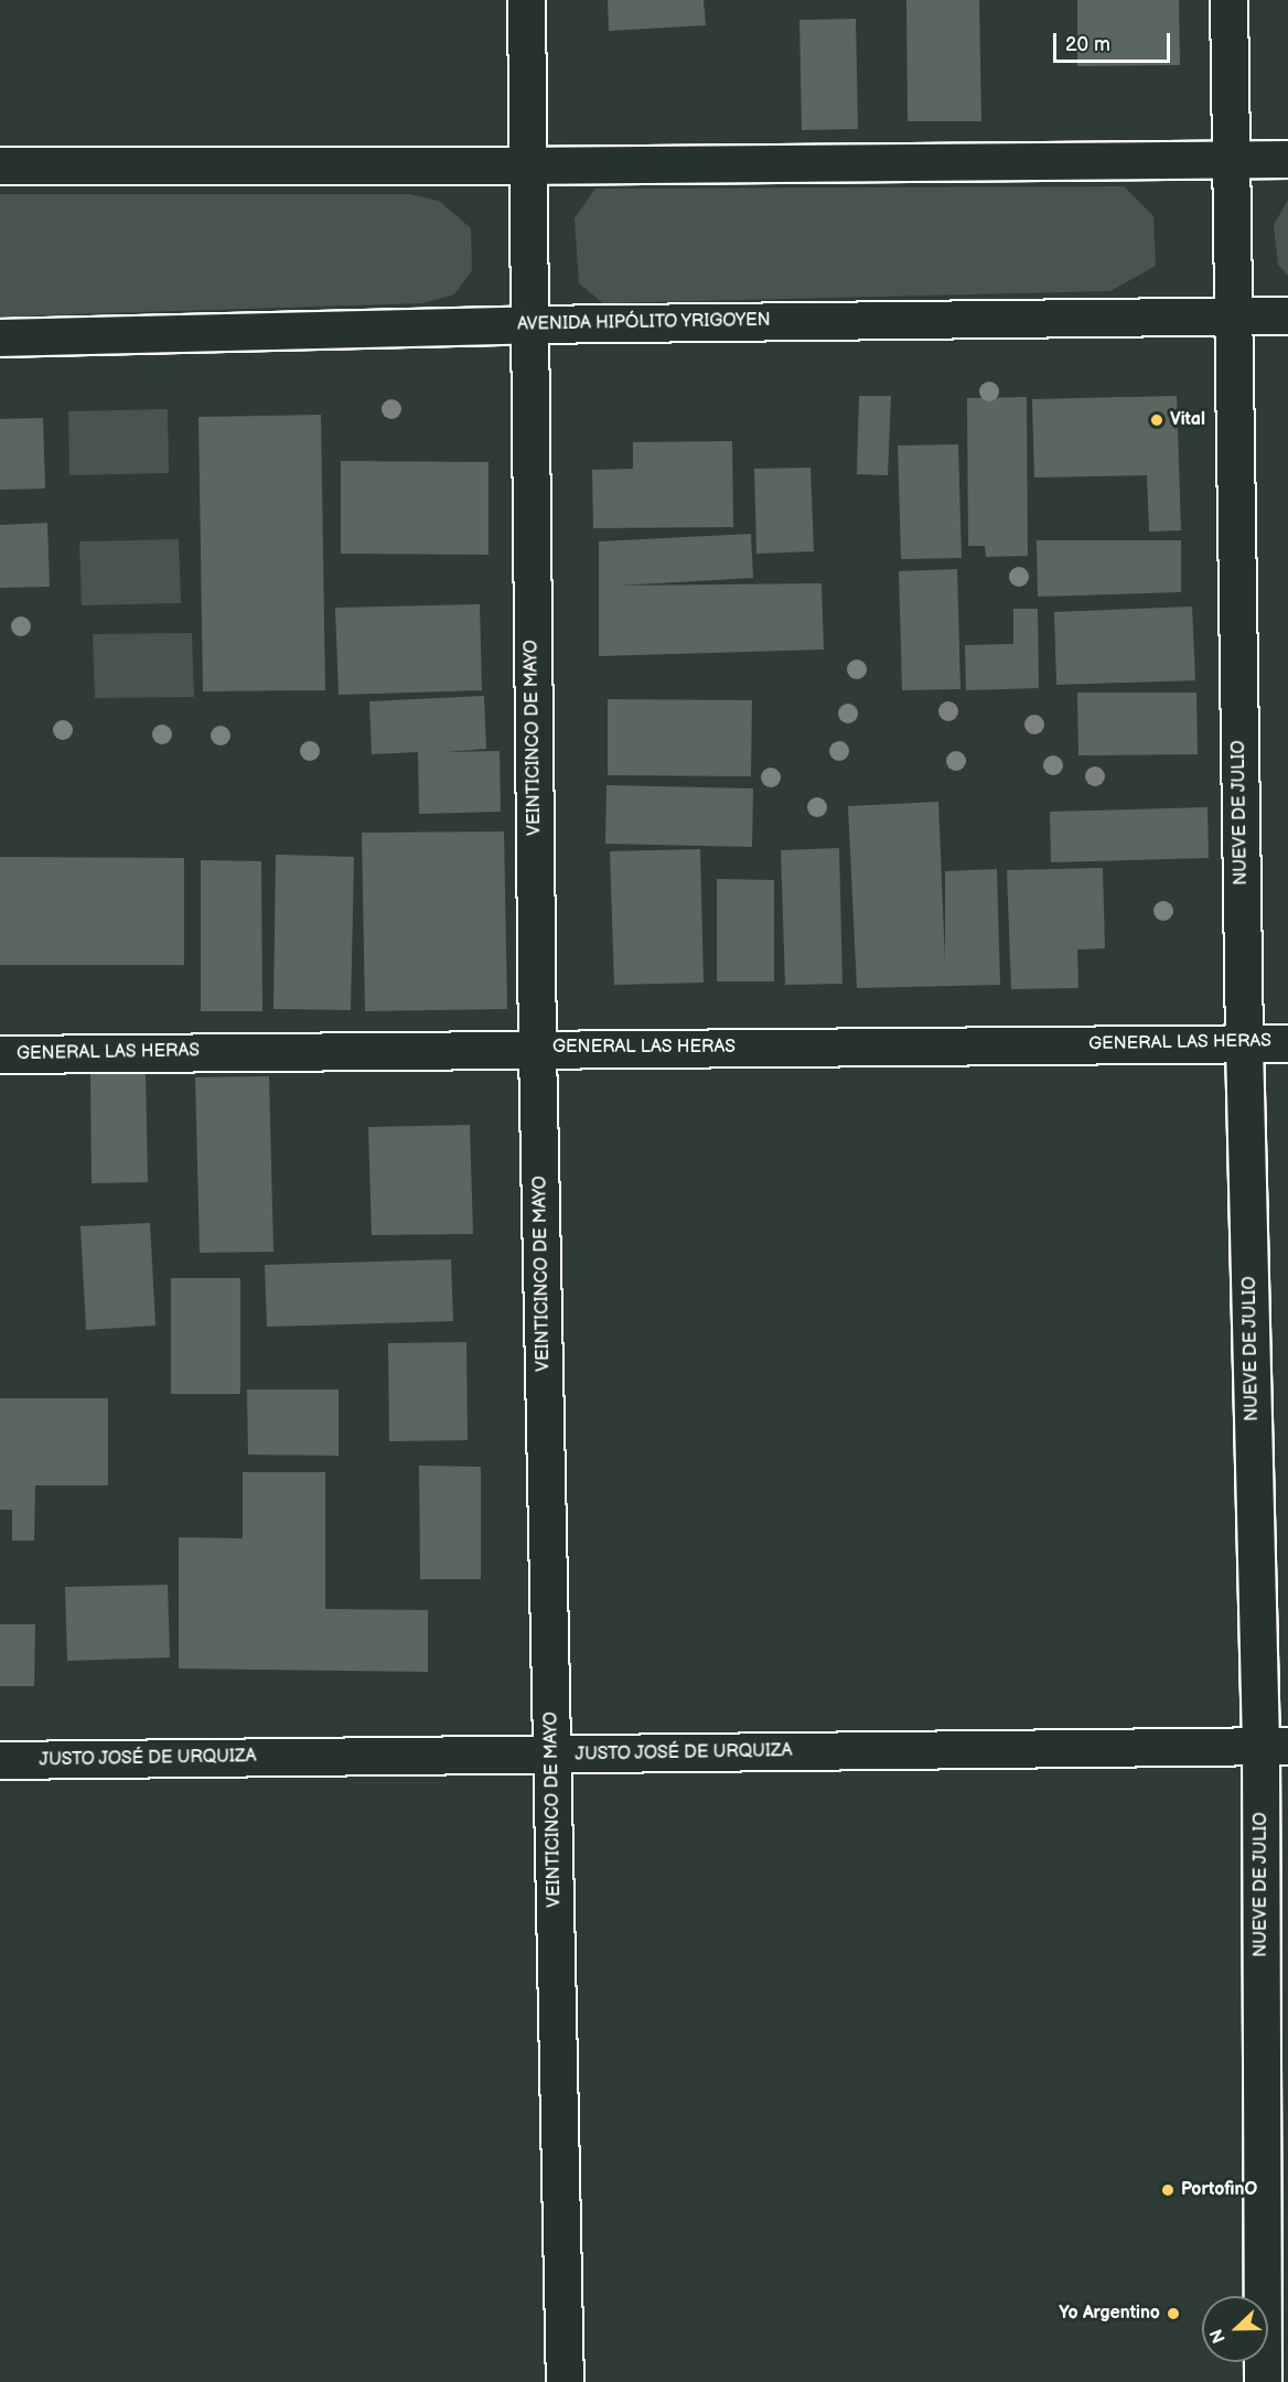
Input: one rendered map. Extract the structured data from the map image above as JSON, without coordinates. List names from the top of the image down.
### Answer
{
  "streets": {
    "main road": [
      "AVENIDA HIPÓLITO YRIGOYEN",
      "VEINTICINCO DE MAYO",
      "NUEVE DE JULIO",
      "GENERAL LAS HERAS",
      "JUSTO JOSÉ DE URQUIZA"
    ]
  },
  "crossings": [
    ["AVENIDA HIPÓLITO YRIGOYEN", "VEINTICINCO DE MAYO"],
    ["AVENIDA HIPÓLITO YRIGOYEN", "NUEVE DE JULIO"],
    ["VEINTICINCO DE MAYO", "GENERAL LAS HERAS"],
    ["VEINTICINCO DE MAYO", "JUSTO JOSÉ DE URQUIZA"],
    ["NUEVE DE JULIO", "GENERAL LAS HERAS"],
    ["NUEVE DE JULIO", "JUSTO JOSÉ DE URQUIZA"]
  ],
  "places": ["Vital", "PortofinO", "Yo Argentino"],
  "scale_bar": "20 m",
  "north": "left"
}
